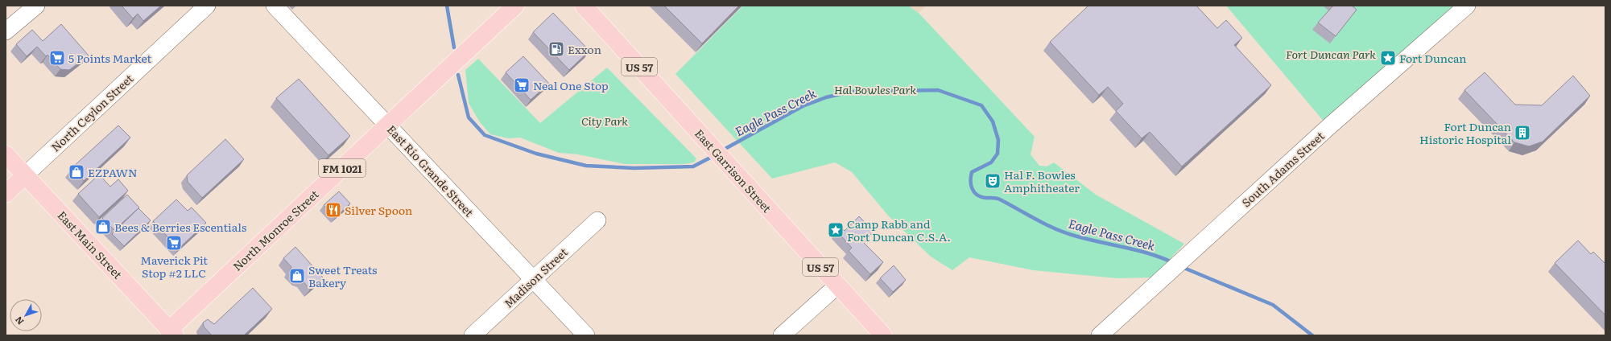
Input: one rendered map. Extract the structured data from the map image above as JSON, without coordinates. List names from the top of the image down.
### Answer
{
  "streets": {
    "main road": [
      "US 57",
      "North Ceylon Street",
      "FM 1021",
      "East Garrison Street",
      "North Monroe Street",
      "East Main Street"
    ],
    "street": ["South Adams Street", "East Río Grande Street", "Madison Street"]
  },
  "crossings": [
    ["North Ceylon Street", "East Main Street"],
    ["East Río Grande Street", "North Monroe Street"],
    ["East Río Grande Street", "Madison Street"],
    ["North Monroe Street", "East Main Street"]
  ],
  "water": ["Eagle Pass Creek"],
  "parks": ["Fort Duncan Park", "Hal Bowles Park", "City Park"],
  "places": {
    "fuel station": ["Exxon"],
    "supermarket": ["5 Points Market", "Neal One Stop", "Maverick Pit Stop #2 LLC"],
    "place": ["Fort Duncan", "Camp Rabb and Fort Duncan C.S.A."],
    "building": ["Fort Duncan Historic Hospital"],
    "shop": ["EZPAWN", "Bees & Berries Escentials", "Sweet Treats Bakery"],
    "theatre": ["Hal F. Bowles Amphitheater"],
    "restaurant": ["Silver Spoon"]
  },
  "north": "bottom left"
}
